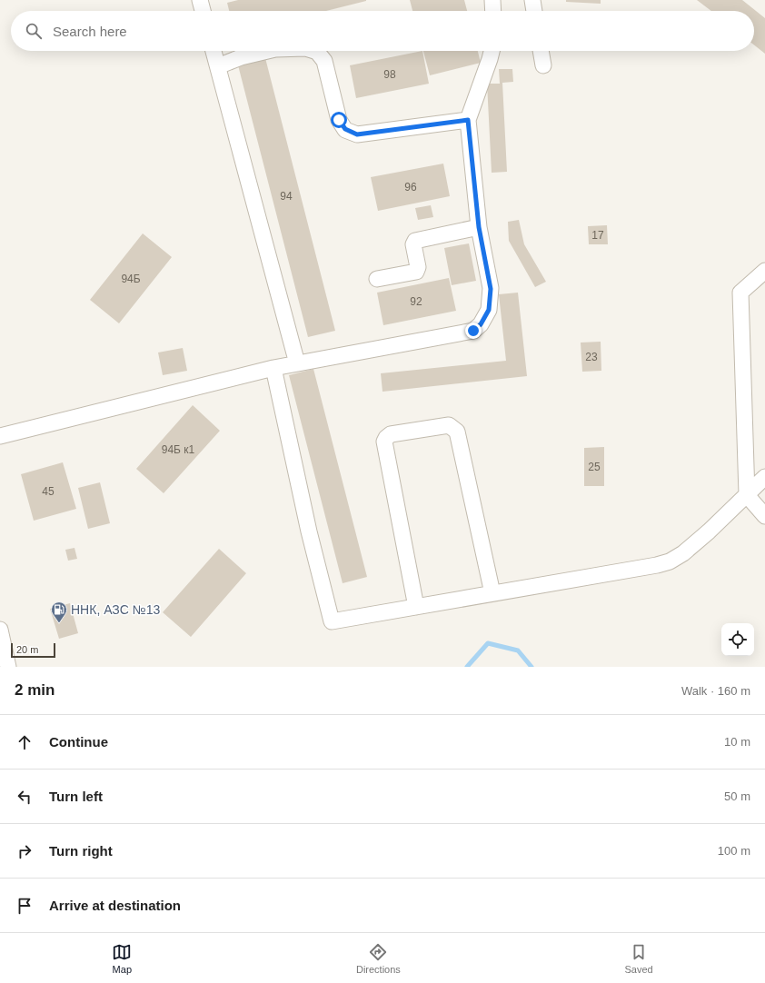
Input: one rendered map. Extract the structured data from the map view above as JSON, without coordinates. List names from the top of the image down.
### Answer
{
  "places": {
    "fuel station": ["ННК, АЗС №13"]
  },
  "house_numbers": [
    "98",
    "96",
    "94",
    "17",
    "94Б",
    "92",
    "23",
    "94Б к1",
    "25",
    "45"
  ],
  "scale_bar": "20 m",
  "page": {
    "search": "Search here",
    "scale": "20 m",
    "heading": ["2 min", "Walk · 160 m"],
    "list": [
      ["Continue", "10 m"],
      ["Turn left", "50 m"],
      ["Turn right", "100 m"],
      "Arrive at destination"
    ],
    "nav": ["Map", "Directions", "Saved"]
  }
}
